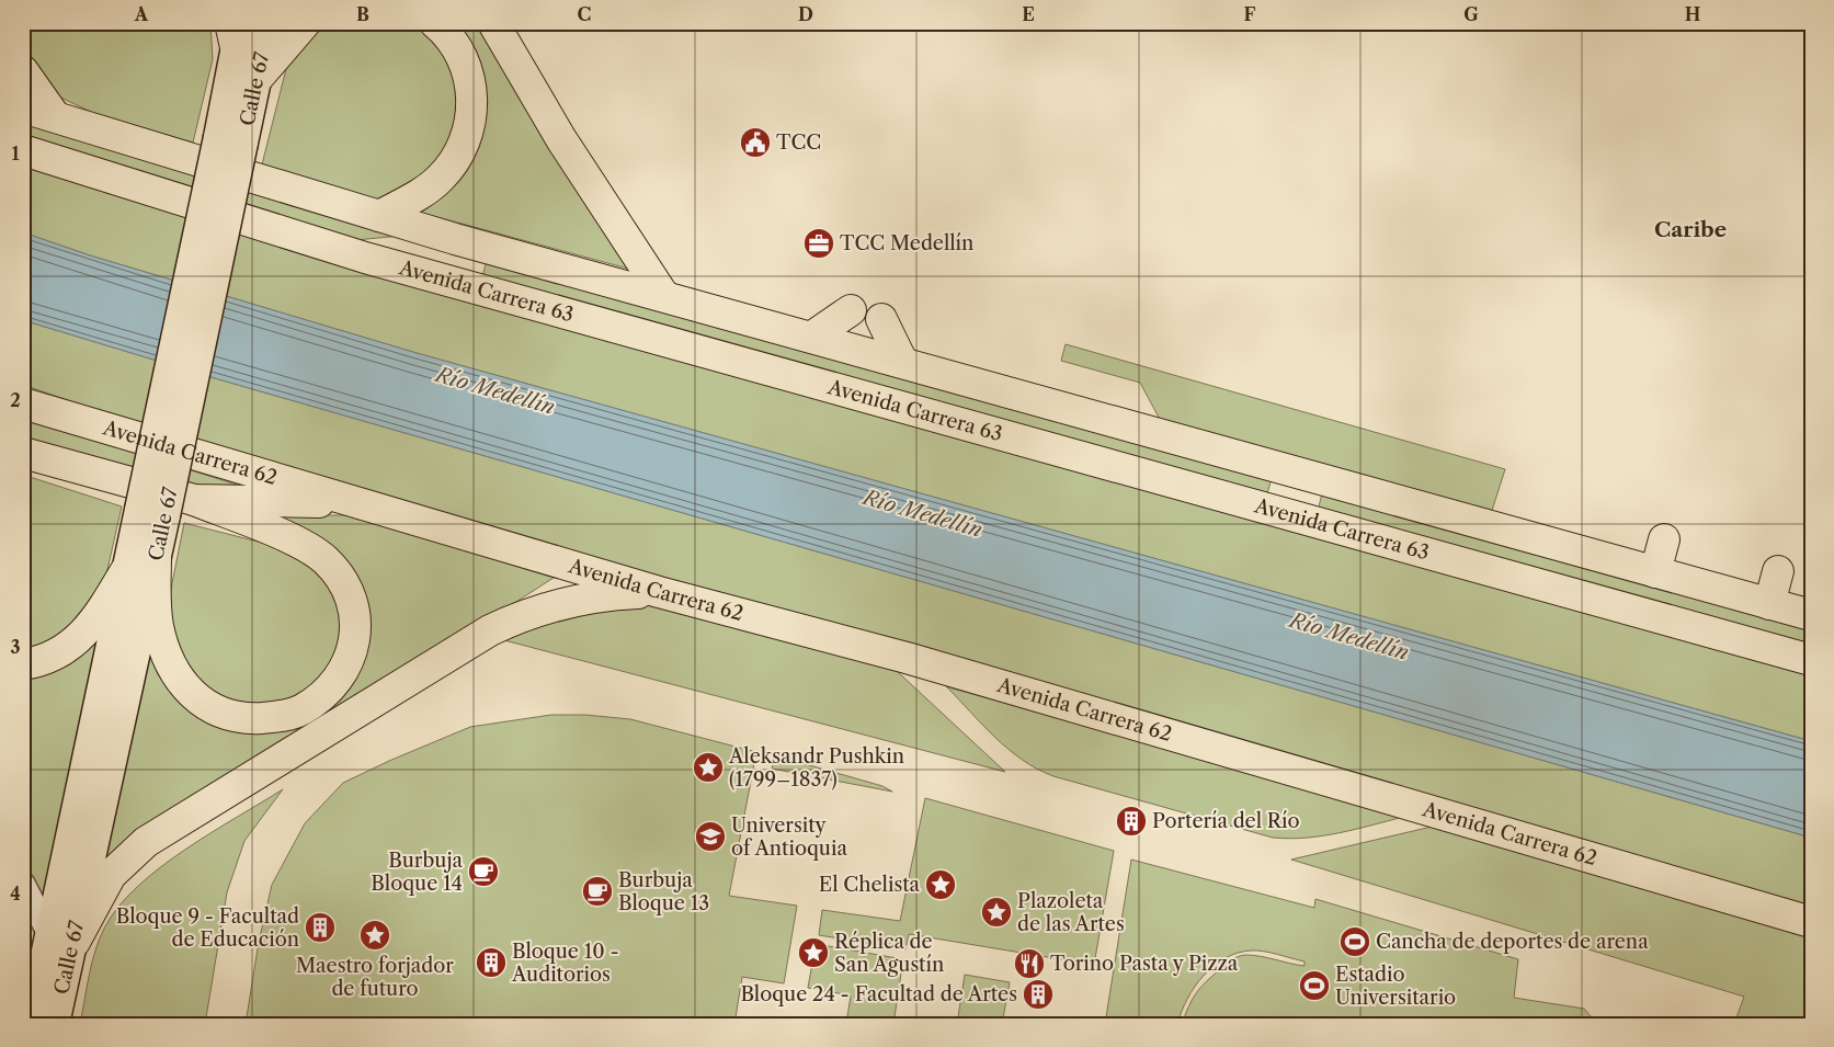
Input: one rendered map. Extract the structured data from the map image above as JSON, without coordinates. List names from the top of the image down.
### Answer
{
  "streets": {
    "highway": ["Avenida Carrera 63", "Avenida Carrera 62"],
    "main road": ["Calle 67"]
  },
  "districts": ["Caribe"],
  "water": ["Río Medellín"],
  "places": {
    "public building": ["TCC"],
    "office": ["TCC Medellín"],
    "place": [
      "Aleksandr Pushkin (1799–1837)",
      "El Chelista",
      "Plazoleta de las Artes",
      "Maestro forjador de futuro",
      "Réplica de San Agustín"
    ],
    "building": [
      "Portería del Río",
      "Bloque 9 - Facultad de Educación",
      "Bloque 10 - Auditorios",
      "Bloque 24 - Facultad de Artes"
    ],
    "school or university": ["University of Antioquia"],
    "cafe": ["Burbuja Bloque 14", "Burbuja Bloque 13"],
    "sports": ["Cancha de deportes de arena", "Estadio Universitario"],
    "restaurant": ["Torino Pasta y Pizza"]
  },
  "grid": {
    "columns": [
      "A",
      "B",
      "C",
      "D",
      "E",
      "F",
      "G",
      "H"
    ],
    "rows": [
      "1",
      "2",
      "3",
      "4"
    ]
  }
}
